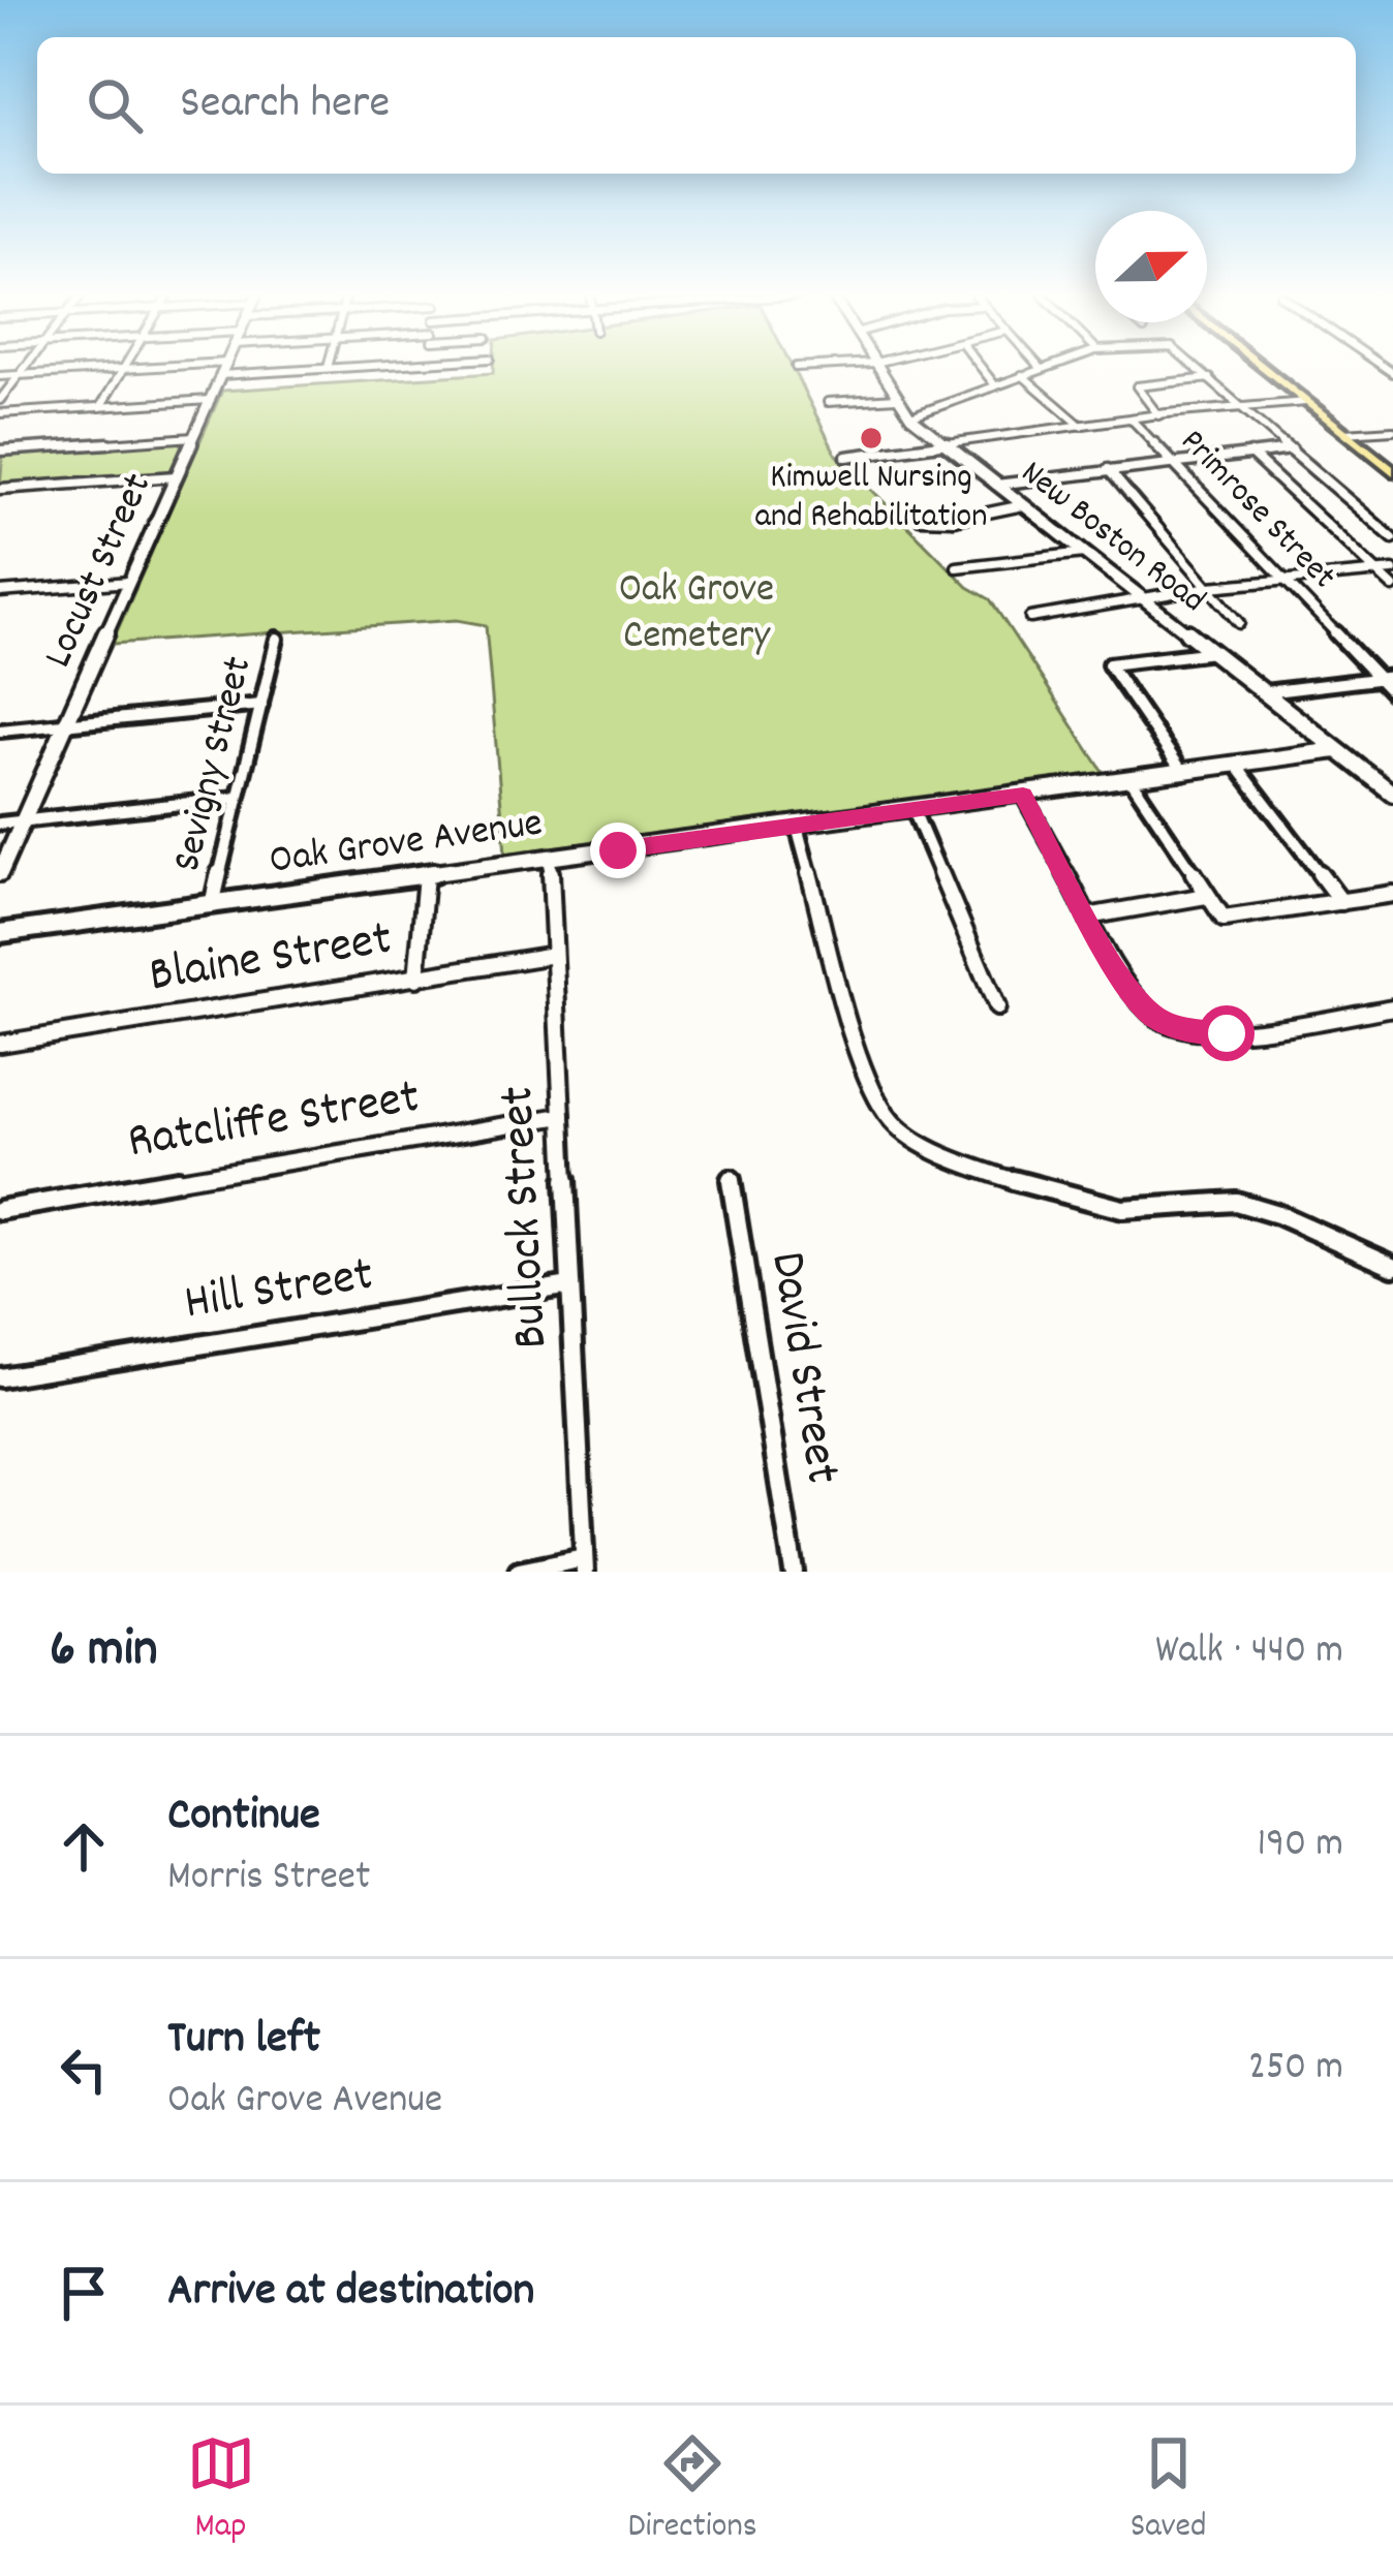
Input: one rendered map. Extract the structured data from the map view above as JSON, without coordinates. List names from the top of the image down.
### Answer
{
  "streets": {
    "street": [
      "Primrose Street",
      "New Boston Road",
      "Locust Street",
      "Sevigny Street",
      "Oak Grove Avenue",
      "Blaine Street",
      "Ratcliffe Street",
      "Bullock Street",
      "Hill Street",
      "David Street"
    ]
  },
  "crossings": [
    ["New Boston Road", "Oak Grove Avenue"],
    ["Sevigny Street", "Oak Grove Avenue"],
    ["Oak Grove Avenue", "Bullock Street"],
    ["Blaine Street", "Bullock Street"],
    ["Ratcliffe Street", "Bullock Street"],
    ["Bullock Street", "Hill Street"]
  ],
  "parks": ["Oak Grove Cemetery"],
  "places": ["Kimwell Nursing and Rehabilitation"],
  "north": "right",
  "page": {
    "search": "Search here",
    "heading": ["6 min", "Walk · 440 m"],
    "list": [
      ["Continue", "Morris Street", "190 m"],
      ["Turn left", "Oak Grove Avenue", "250 m"],
      "Arrive at destination"
    ],
    "nav": ["Map", "Directions", "Saved"]
  }
}
